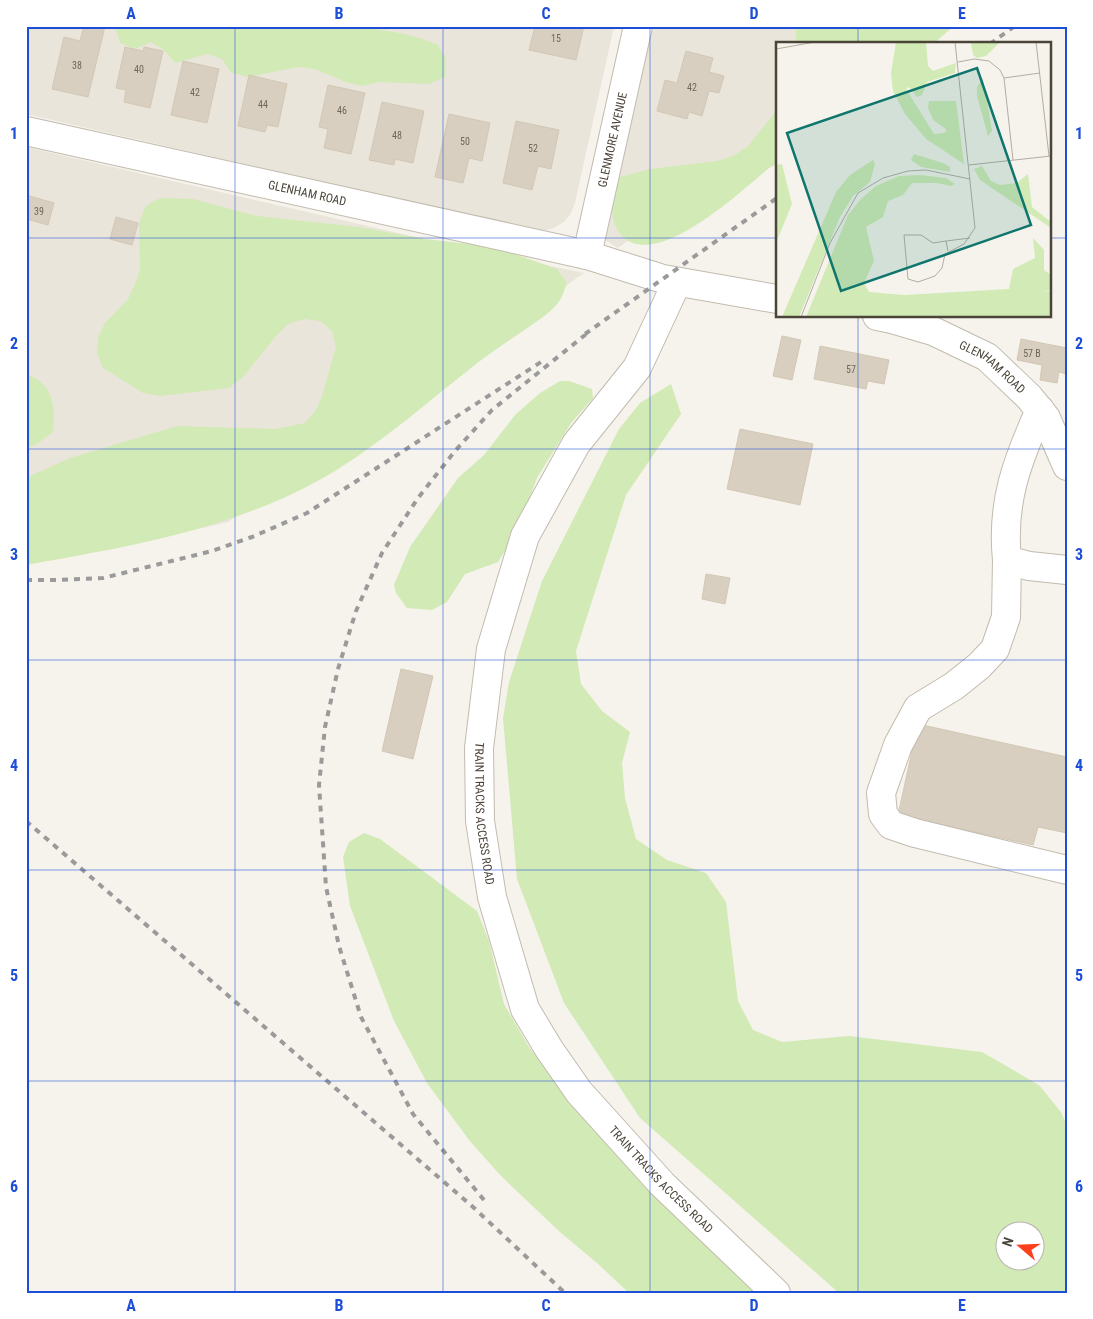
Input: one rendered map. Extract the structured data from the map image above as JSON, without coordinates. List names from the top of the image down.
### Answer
{
  "streets": {
    "street": ["GLENMORE AVENUE", "GLENHAM ROAD", "TRAIN TRACKS ACCESS ROAD"]
  },
  "crossings": [
    ["GLENMORE AVENUE", "GLENHAM ROAD"],
    ["GLENHAM ROAD", "TRAIN TRACKS ACCESS ROAD"]
  ],
  "house_numbers": [
    "15",
    "38",
    "40",
    "42",
    "42",
    "44",
    "46",
    "48",
    "50",
    "52",
    "39",
    "57 B",
    "57"
  ],
  "north": "left",
  "grid": {
    "columns": [
      "A",
      "B",
      "C",
      "D",
      "E"
    ],
    "rows": [
      "1",
      "2",
      "3",
      "4",
      "5",
      "6"
    ]
  }
}
